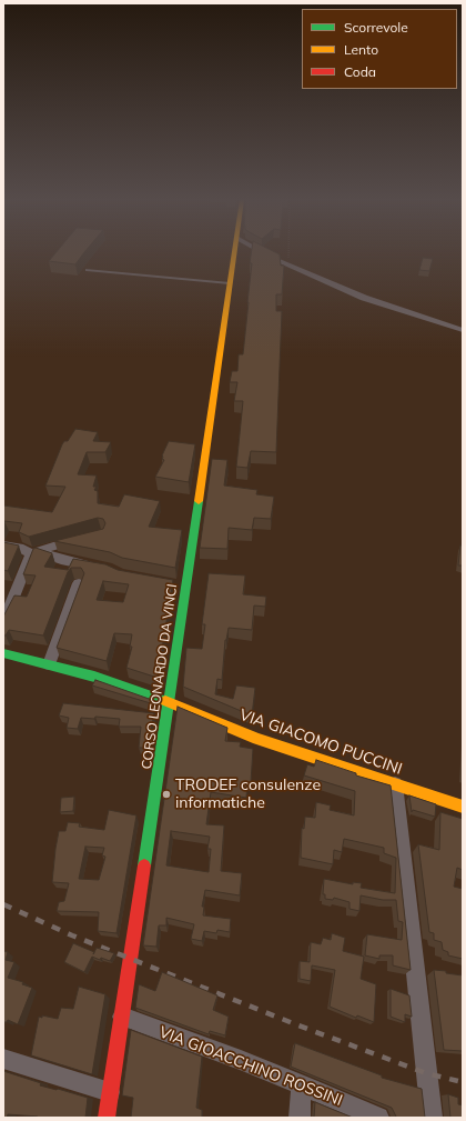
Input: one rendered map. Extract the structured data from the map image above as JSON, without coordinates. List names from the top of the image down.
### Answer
{
  "streets": {
    "main road": ["CORSO LEONARDO DA VINCI", "VIA GIACOMO PUCCINI"],
    "street": ["VIA GIOACCHINO ROSSINI"]
  },
  "crossings": [
    ["CORSO LEONARDO DA VINCI", "VIA GIACOMO PUCCINI"],
    ["CORSO LEONARDO DA VINCI", "VIA GIOACCHINO ROSSINI"]
  ],
  "places": ["TRODEF consulenze informatiche"],
  "legend": ["Scorrevole", "Lento", "Coda"]
}
